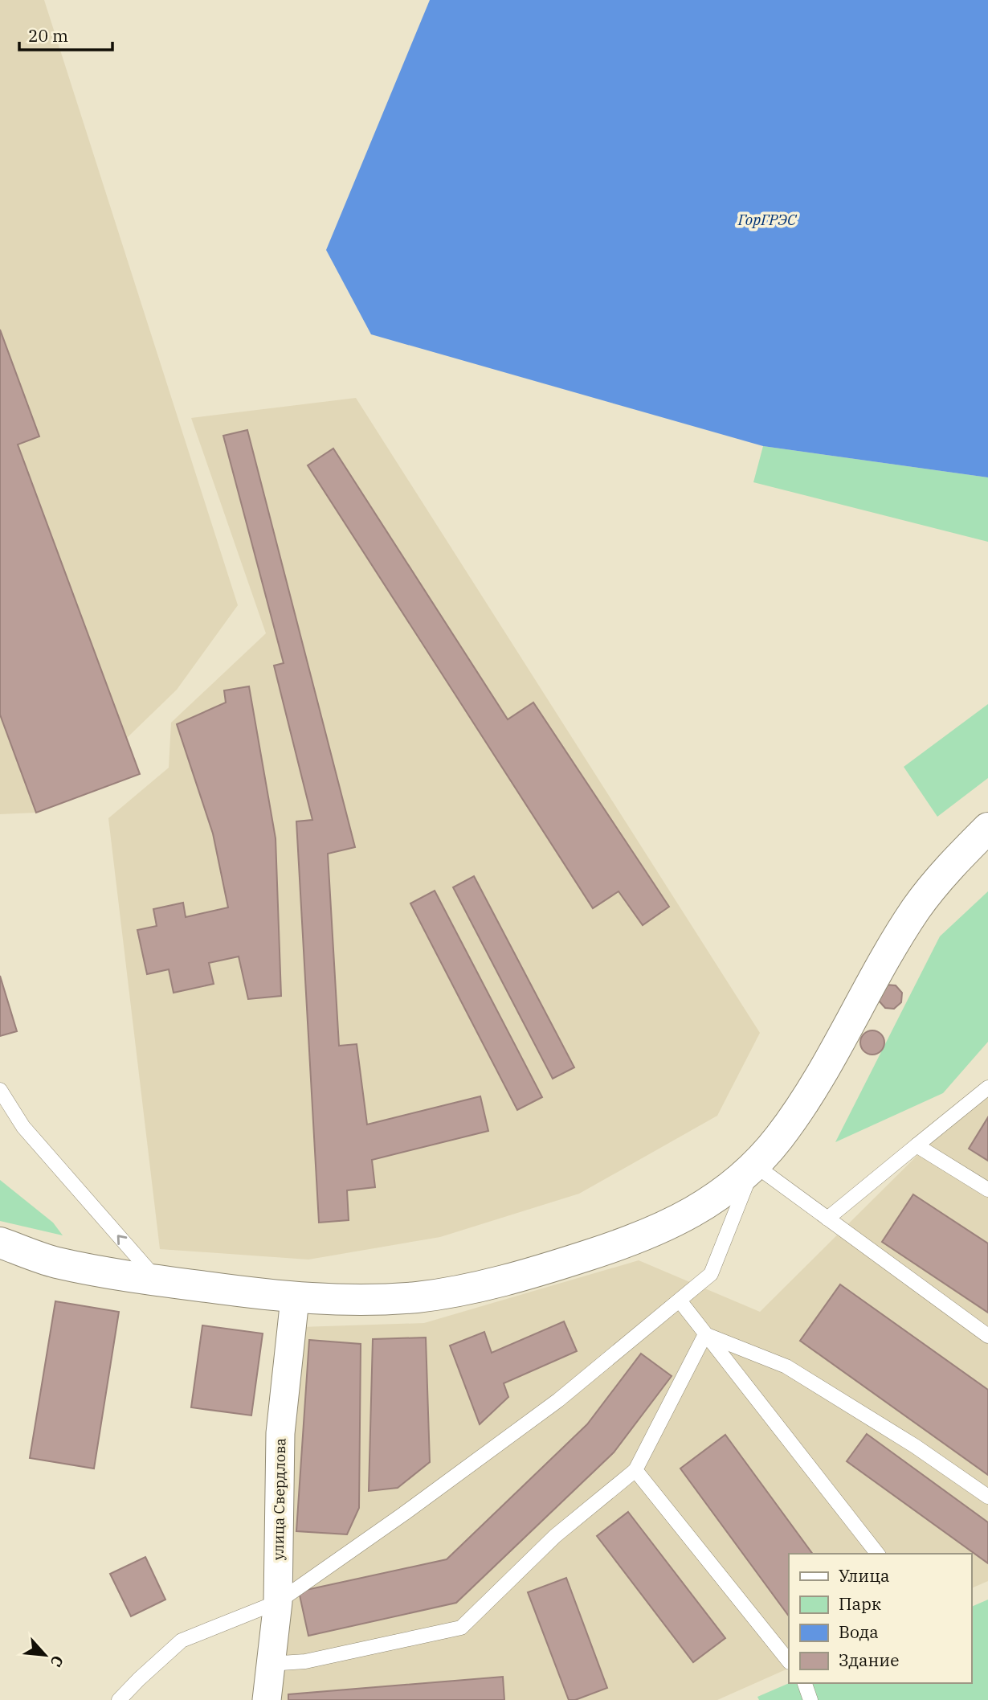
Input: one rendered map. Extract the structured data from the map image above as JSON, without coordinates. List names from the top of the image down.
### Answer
{
  "streets": {
    "street": ["улица Свердлова"]
  },
  "water": ["ГорГРЭС"],
  "legend": [
    "Улица",
    "Парк",
    "Вода",
    "Здание"
  ],
  "scale_bar": "20 m",
  "north": "bottom right"
}
